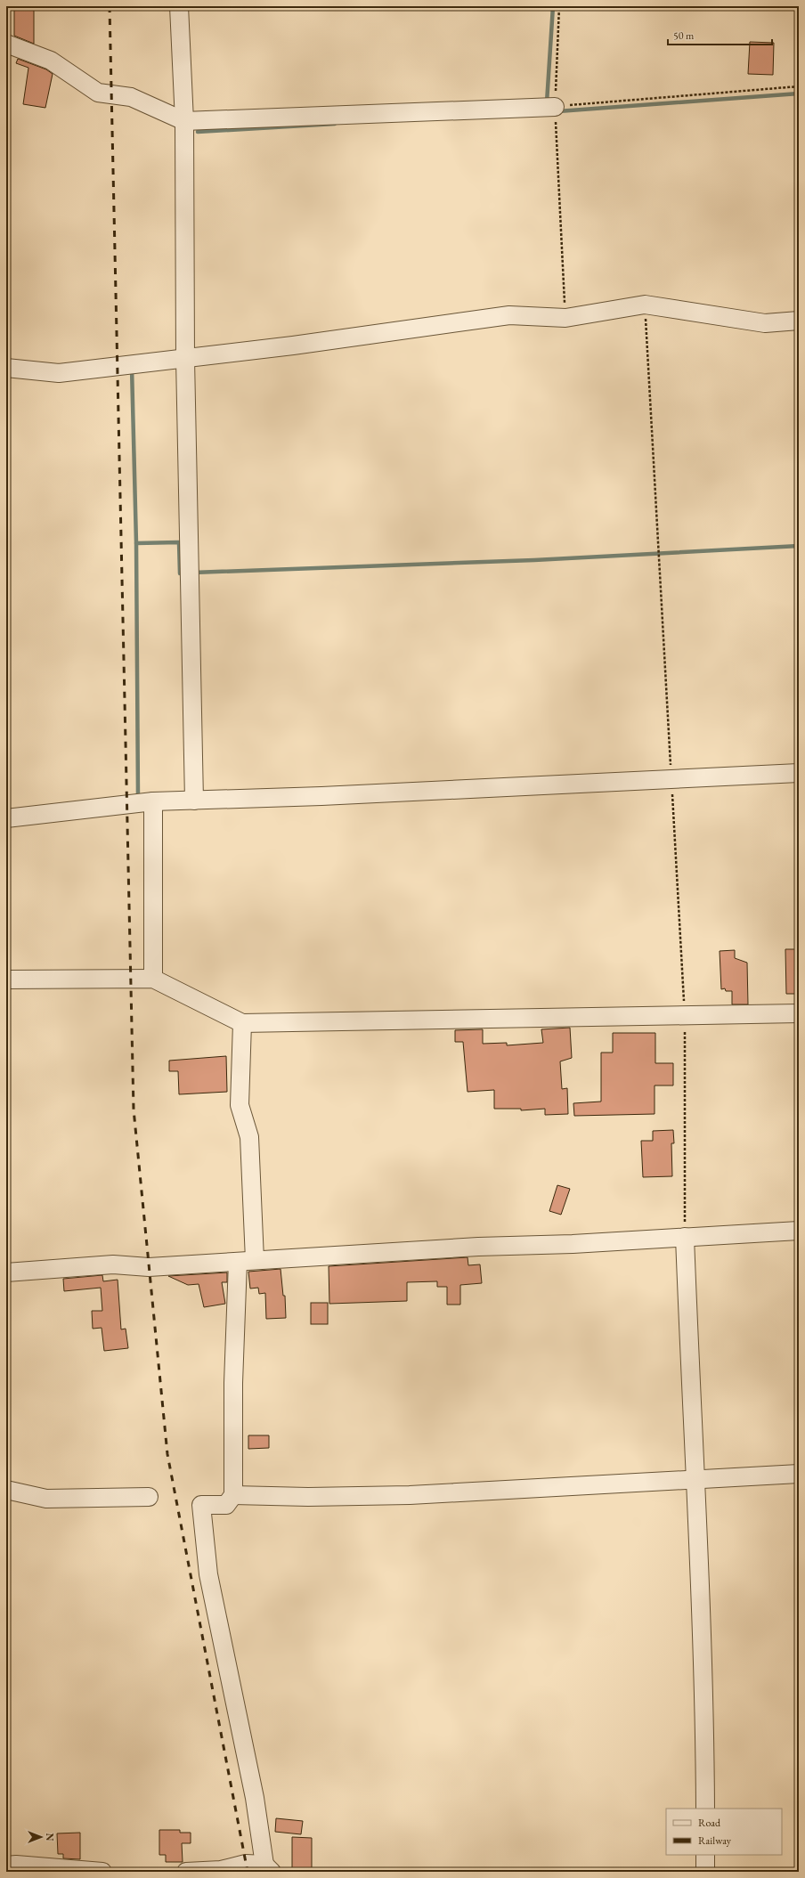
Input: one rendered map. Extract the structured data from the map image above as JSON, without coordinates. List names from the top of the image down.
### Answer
{
  "legend": ["Road", "Railway"],
  "scale_bar": "50 m",
  "north": "right"
}
